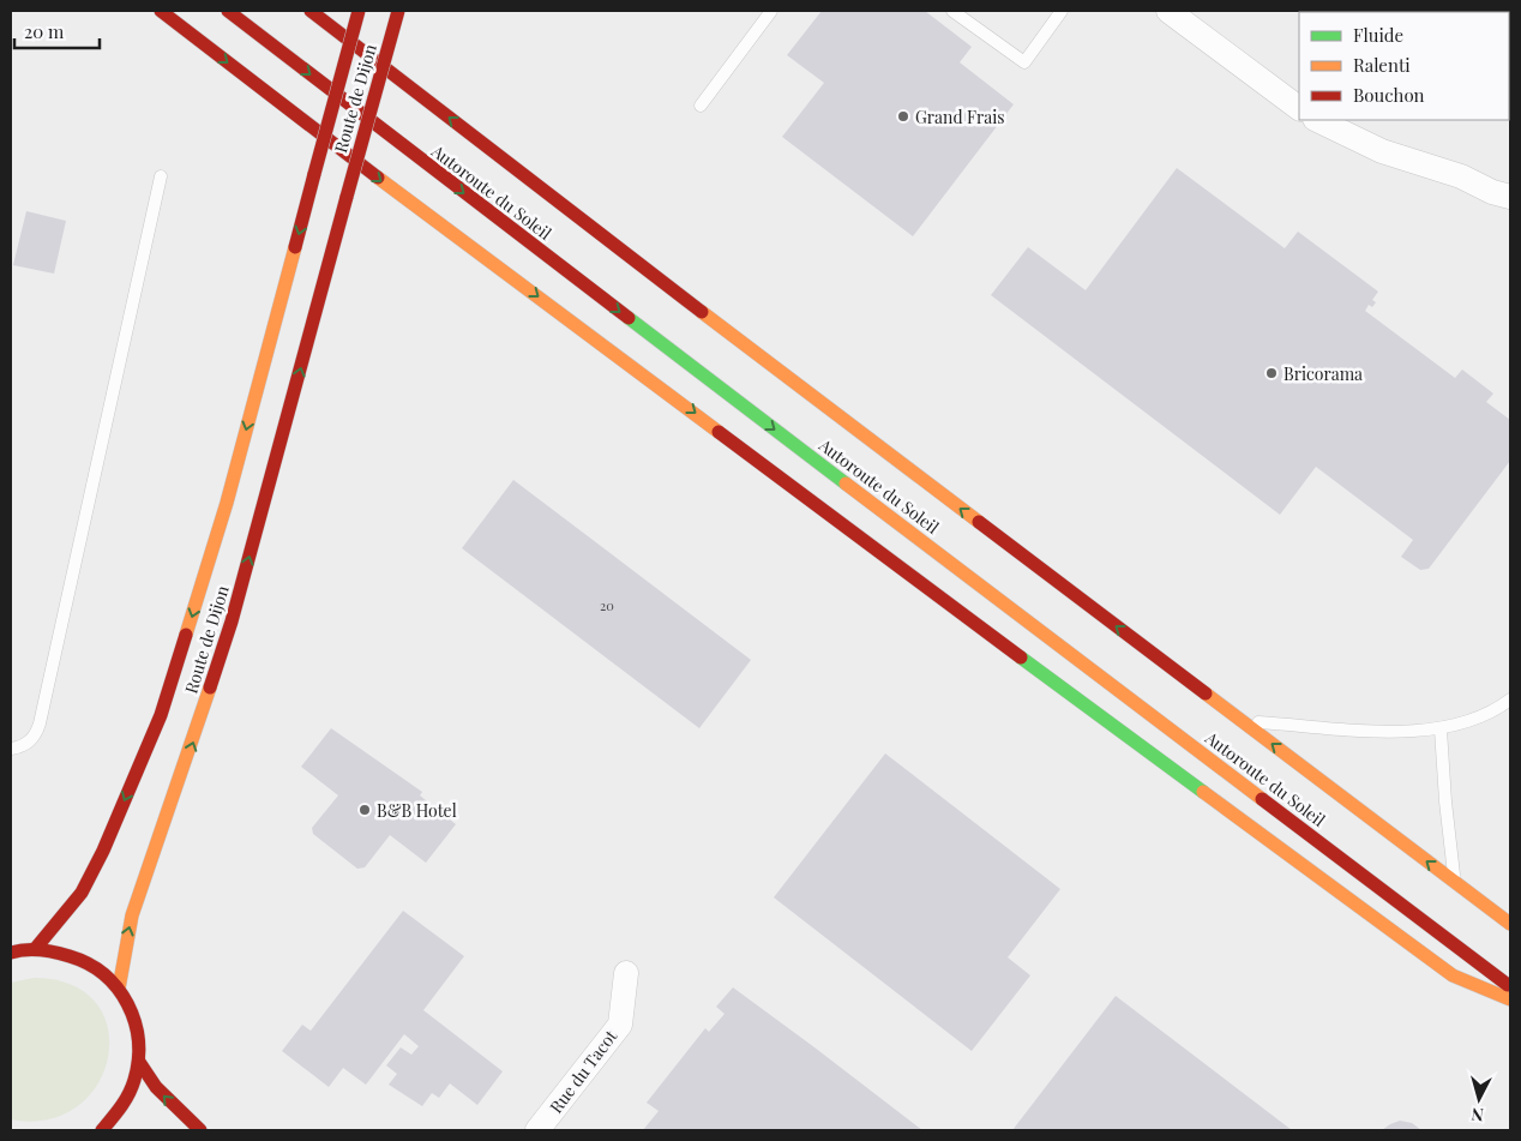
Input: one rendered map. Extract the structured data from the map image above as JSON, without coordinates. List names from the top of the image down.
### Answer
{
  "streets": {
    "main road": ["Route de Dijon", "Autoroute du Soleil"],
    "street": ["Rue du Tacot"]
  },
  "places": ["Grand Frais", "Bricorama", "B&B Hotel"],
  "house_numbers": ["20"],
  "legend": ["Fluide", "Ralenti", "Bouchon"],
  "scale_bar": "20 m",
  "north": "bottom"
}
